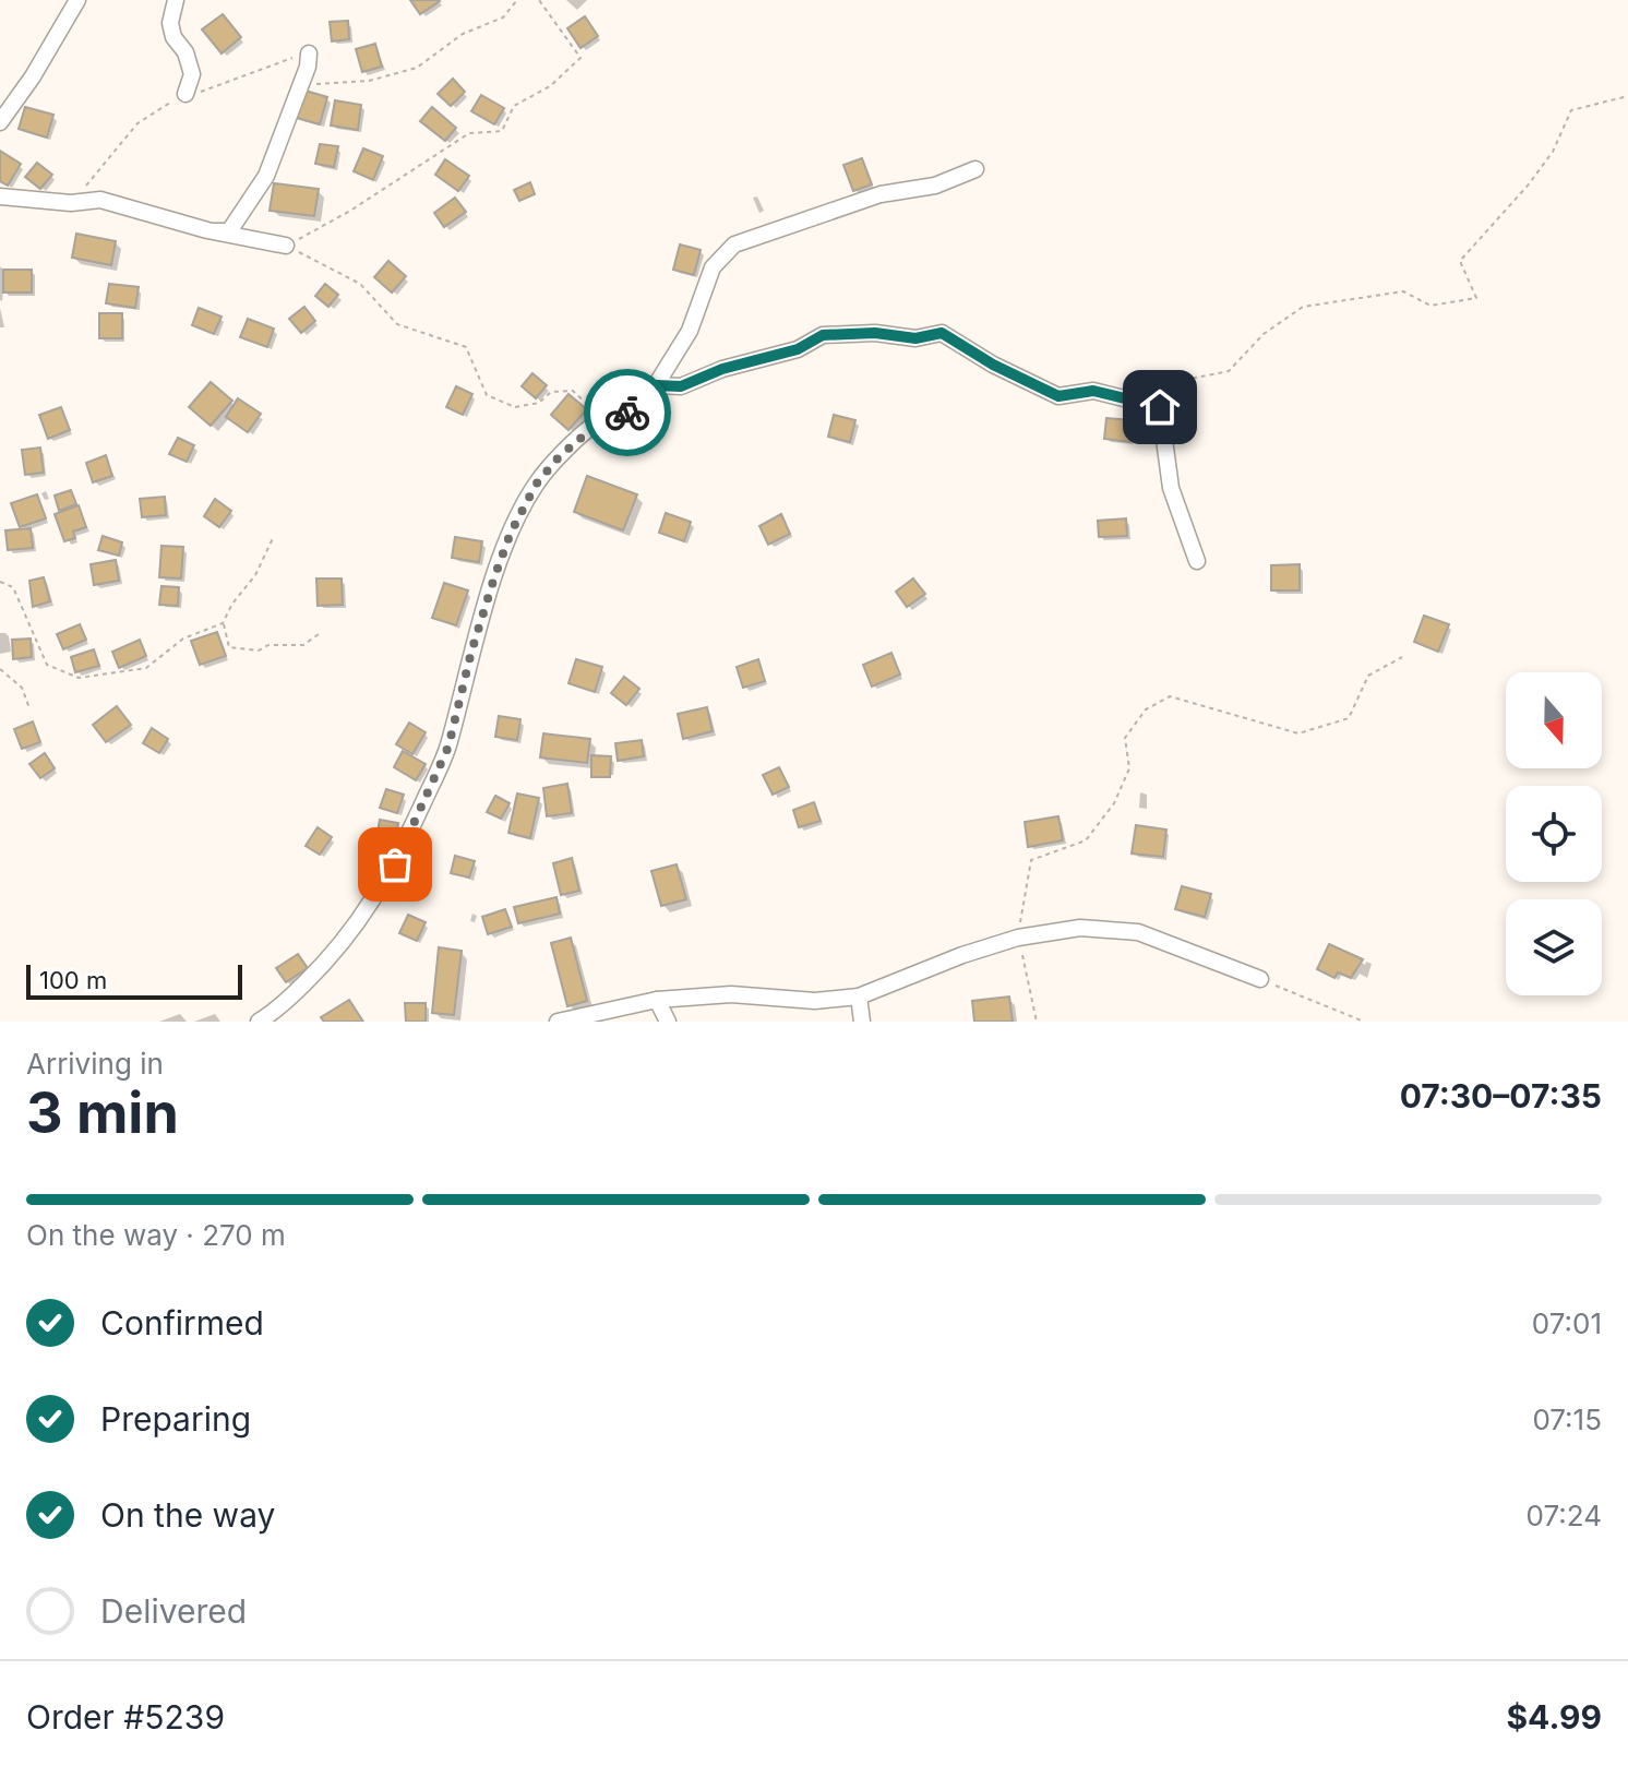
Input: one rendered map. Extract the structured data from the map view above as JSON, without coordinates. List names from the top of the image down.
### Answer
{
  "scale_bar": "100 m",
  "north": "bottom",
  "page": {
    "scale": "100 m",
    "heading": ["3 min", "Arriving in", "07:30–07:35"],
    "panel": ["Order #5239", "$4.99"],
    "bar": "On the way · 270 m",
    "list": [
      ["Confirmed", "07:01"],
      ["Preparing", "07:15"],
      ["On the way", "07:24"],
      "Delivered"
    ]
  }
}
